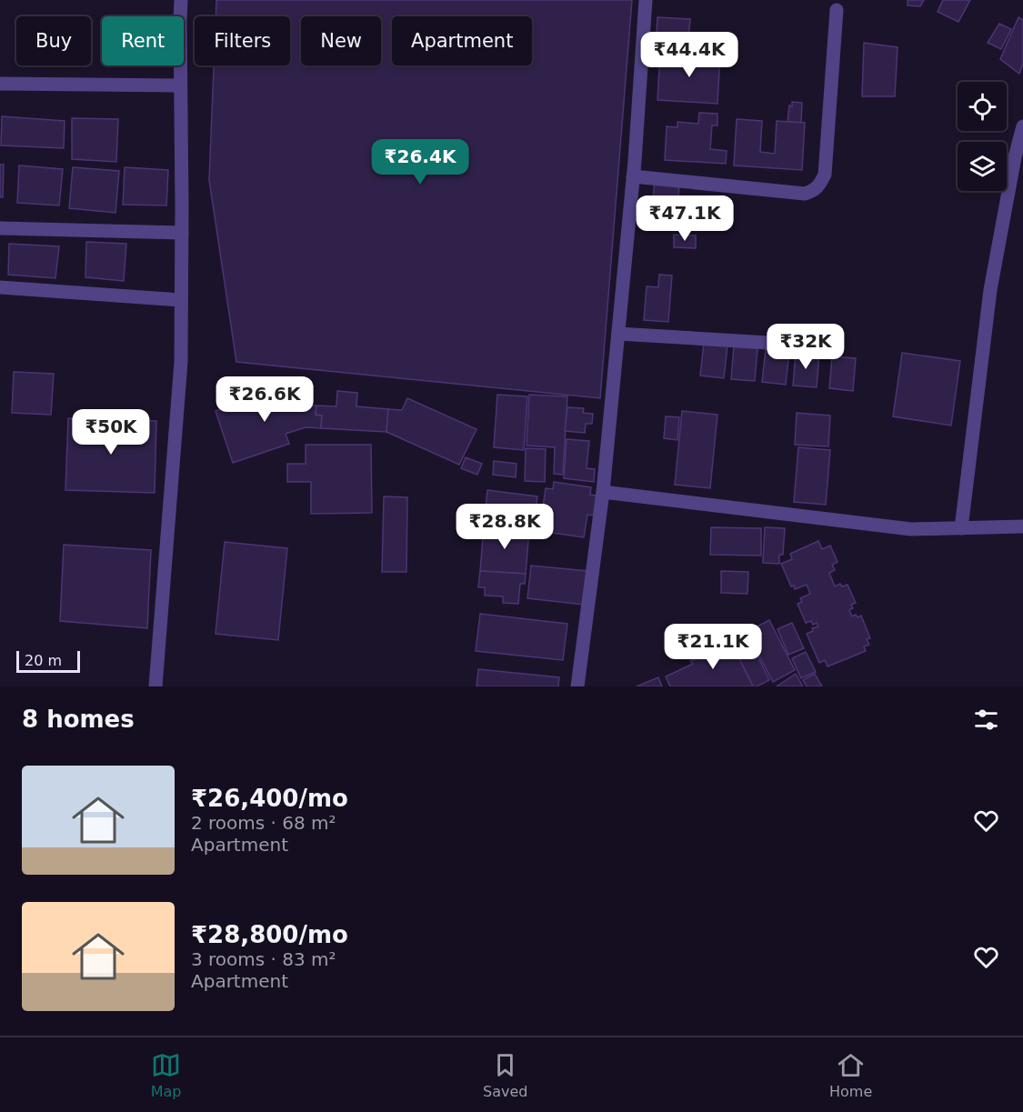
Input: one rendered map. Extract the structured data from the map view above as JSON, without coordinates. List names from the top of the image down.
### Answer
{
  "scale_bar": "20 m",
  "page": {
    "chip": [
      "Buy",
      "Rent",
      "Filters",
      "New",
      "Apartment"
    ],
    "price": [
      "₹44.4K",
      "₹26.4K",
      "₹47.1K",
      "₹32K",
      "₹26.6K",
      "₹50K",
      "₹28.8K",
      "₹21.1K"
    ],
    "scale": "20 m",
    "heading": "8 homes",
    "list": [
      {
        "name": "₹26,400/mo",
        "note": "2 rooms · 68 m² · Apartment"
      },
      {
        "name": "₹28,800/mo",
        "note": "3 rooms · 83 m² · Apartment"
      }
    ],
    "tabs": ["Map", "Saved", "Home"]
  }
}
